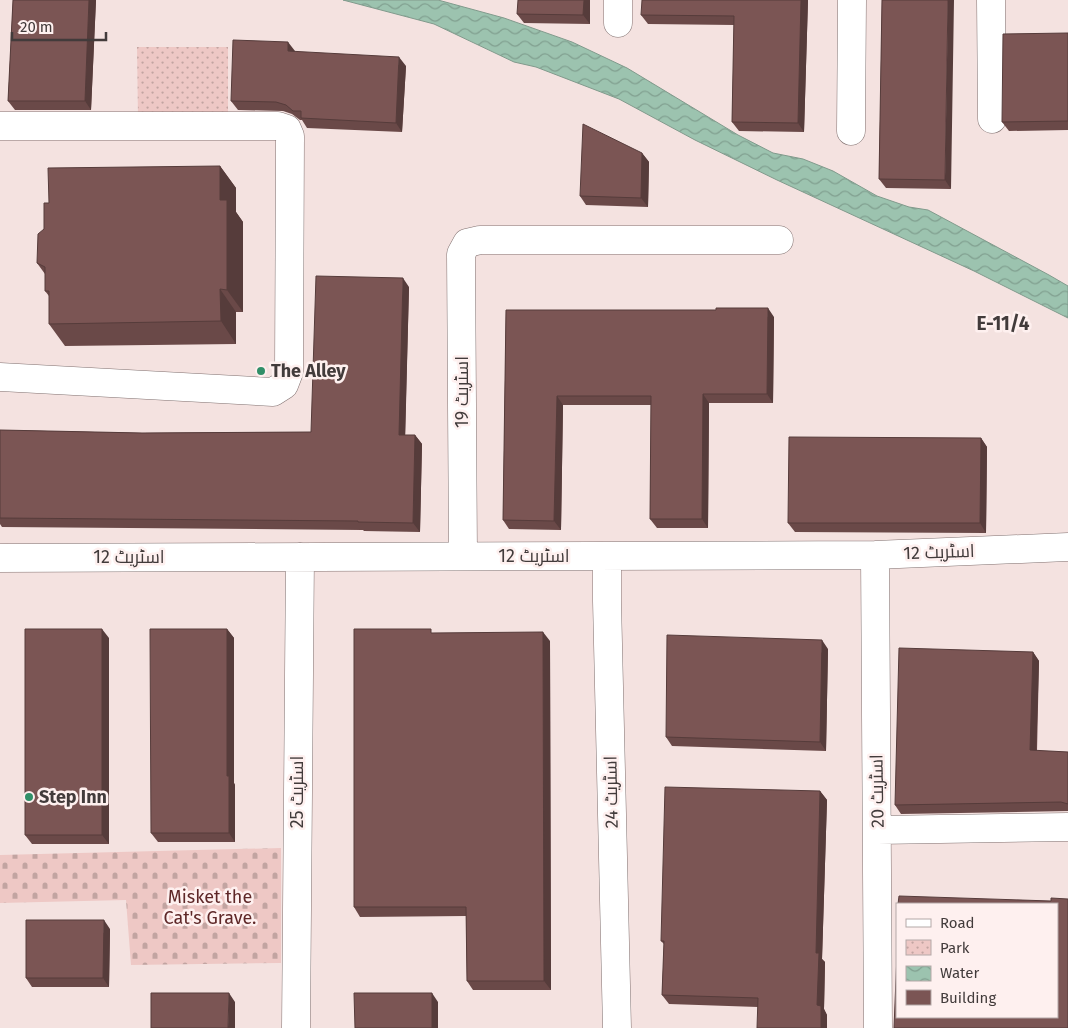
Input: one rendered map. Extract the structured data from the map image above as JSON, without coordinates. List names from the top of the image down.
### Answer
{
  "streets": {
    "street": [
      "اسٹریٹ 19",
      "اسٹریٹ 12",
      "اسٹریٹ 20",
      "اسٹریٹ 25",
      "اسٹریٹ 24"
    ]
  },
  "crossings": [
    ["اسٹریٹ 19", "اسٹریٹ 12"],
    ["اسٹریٹ 12", "اسٹریٹ 20"],
    ["اسٹریٹ 12", "اسٹریٹ 25"],
    ["اسٹریٹ 12", "اسٹریٹ 24"]
  ],
  "districts": ["E-11/4"],
  "parks": ["Misket the Cat's Grave."],
  "places": ["The Alley", "Step Inn"],
  "legend": [
    "Road",
    "Park",
    "Water",
    "Building"
  ],
  "scale_bar": "20 m"
}
